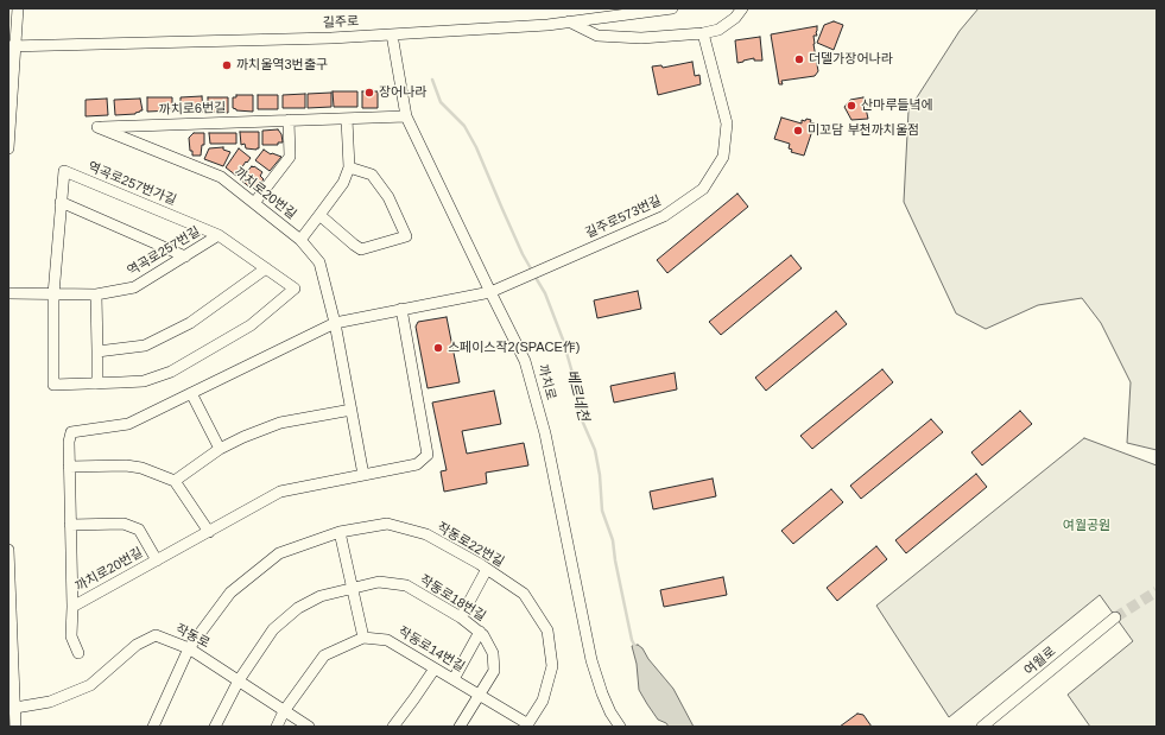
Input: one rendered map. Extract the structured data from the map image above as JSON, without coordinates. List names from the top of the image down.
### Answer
{
  "streets": {
    "street": [
      "길주로",
      "까치로6번길",
      "역곡로257번가길",
      "까치로20번길",
      "길주로573번길",
      "역곡로257번길",
      "까치로",
      "작동로22번길",
      "작동로18번길",
      "작동로",
      "작동로14번길",
      "여월로"
    ]
  },
  "crossings": [
    ["길주로", "까치로"],
    ["까치로6번길", "까치로20번길"],
    ["까치로6번길", "까치로"],
    ["역곡로257번가길", "역곡로257번길"],
    ["까치로20번길", "길주로573번길"],
    ["까치로20번길", "까치로"],
    ["길주로573번길", "까치로"],
    ["작동로22번길", "작동로"],
    ["작동로22번길", "작동로14번길"],
    ["작동로18번길", "작동로"],
    ["작동로18번길", "작동로14번길"],
    ["작동로", "작동로14번길"]
  ],
  "water": ["베르네천"],
  "parks": ["여월공원"],
  "places": [
    "더델가장어나라",
    "까치울역3번출구",
    "장어나라",
    "산마루들녘에",
    "미꼬담 부천까치울점",
    "스페이스작2(SPACE作)"
  ]
}
